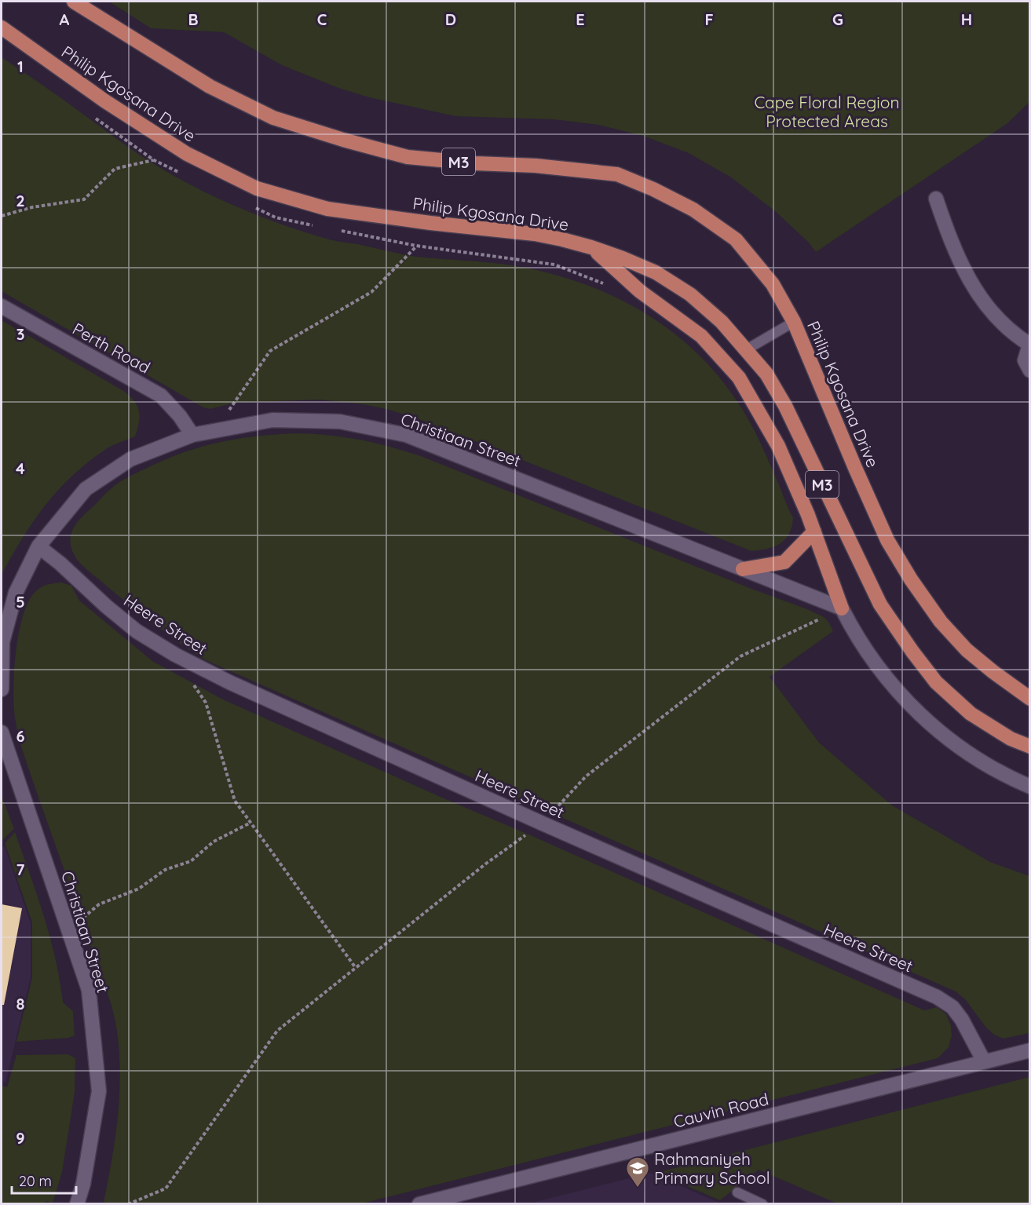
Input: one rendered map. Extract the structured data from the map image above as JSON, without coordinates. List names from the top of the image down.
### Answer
{
  "streets": {
    "main road": ["Philip Kgosana Drive", "M3"],
    "street": [
      "Perth Road",
      "Christiaan Street",
      "Heere Street",
      "Cauvin Road"
    ]
  },
  "crossings": [
    ["Perth Road", "Christiaan Street"],
    ["Christiaan Street", "Heere Street"],
    ["Heere Street", "Cauvin Road"]
  ],
  "parks": ["Cape Floral Region Protected Areas"],
  "places": {
    "school or university": ["Rahmaniyeh Primary School"]
  },
  "scale_bar": "20 m",
  "grid": {
    "columns": [
      "A",
      "B",
      "C",
      "D",
      "E",
      "F",
      "G",
      "H"
    ],
    "rows": [
      "1",
      "2",
      "3",
      "4",
      "5",
      "6",
      "7",
      "8",
      "9"
    ]
  }
}
